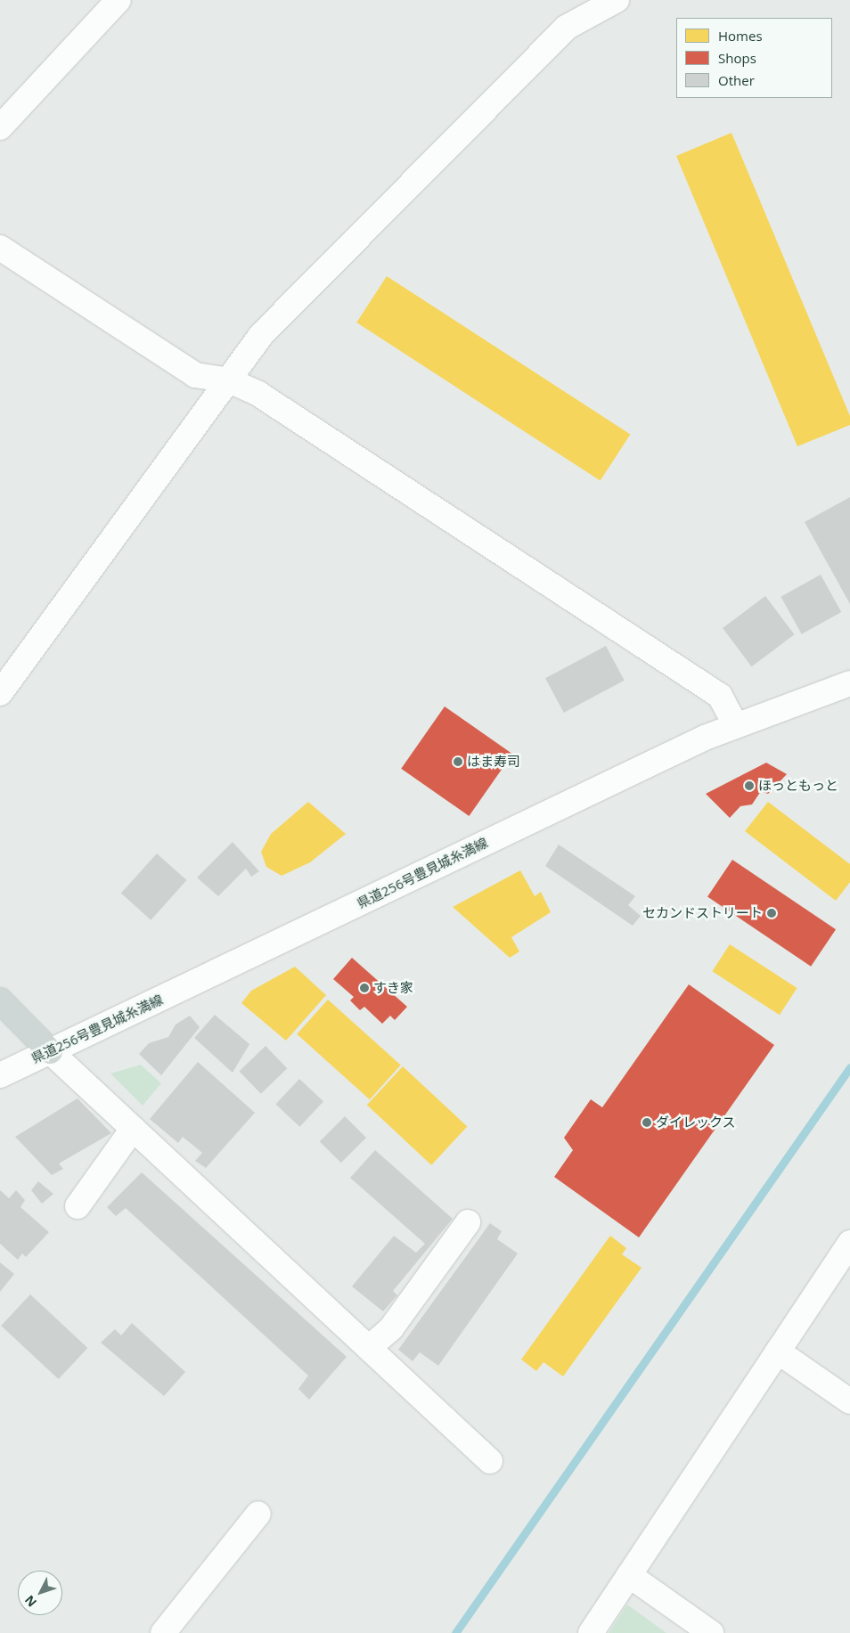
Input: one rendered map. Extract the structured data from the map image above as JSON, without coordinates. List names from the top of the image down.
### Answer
{
  "streets": {
    "street": ["県道256号豊見城糸満線"]
  },
  "places": [
    "はま寿司",
    "ほっともっと",
    "セカンドストリート",
    "すき家",
    "ダイレックス"
  ],
  "legend": ["Homes", "Shops", "Other"],
  "north": "bottom left"
}
